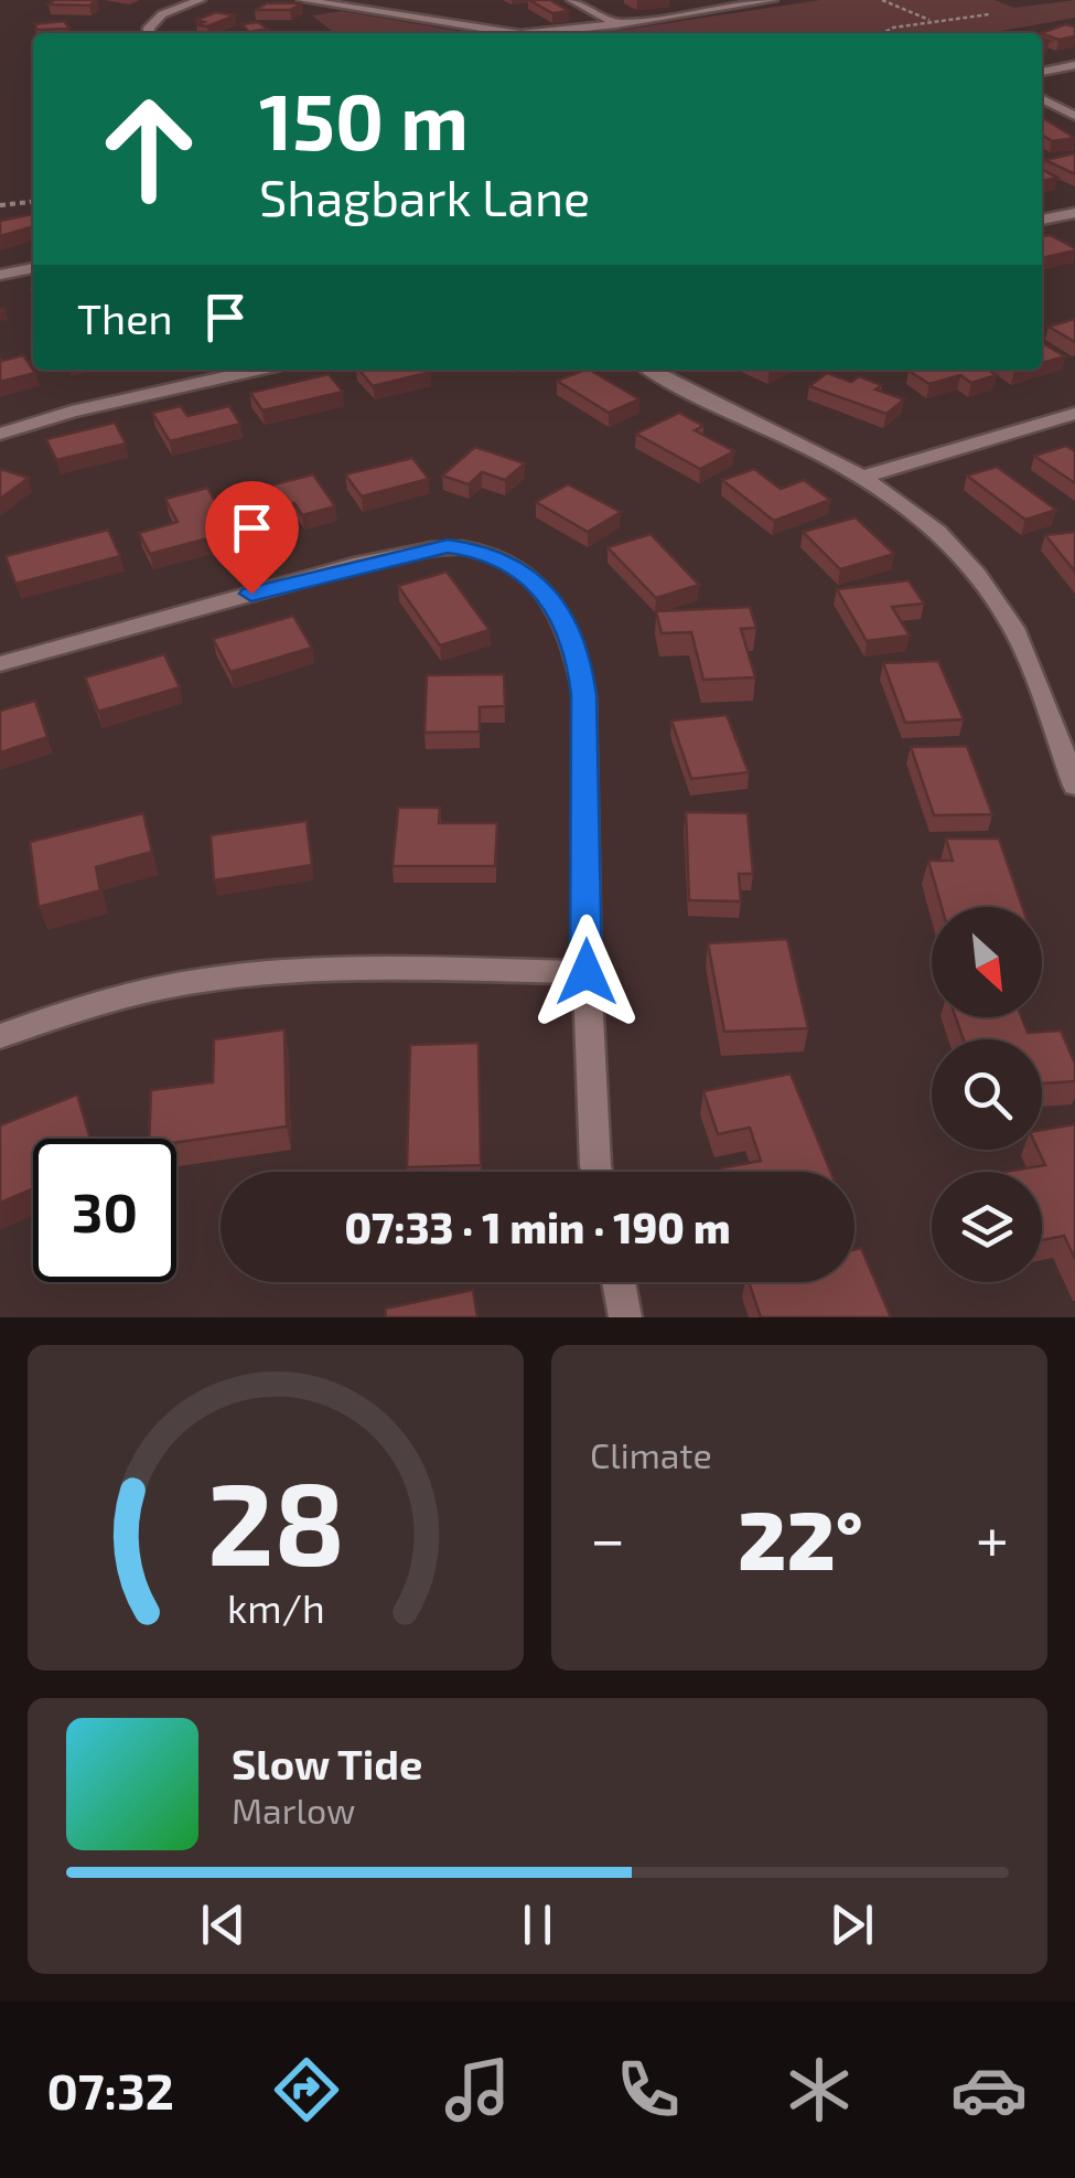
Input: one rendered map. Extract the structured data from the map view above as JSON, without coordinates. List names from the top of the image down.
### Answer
{
  "north": "bottom right",
  "page": {
    "turn": ["150 m", "Shagbark Lane"],
    "then": "Then",
    "limit": "30",
    "trip": "07:33 · 1 min · 190 m",
    "tile": "Climate",
    "heat": ["−", "22°", "+"],
    "song": ["Slow Tide", "Marlow"],
    "tabs": "07:32",
    "gauge": ["28", "km/h"]
  }
}
